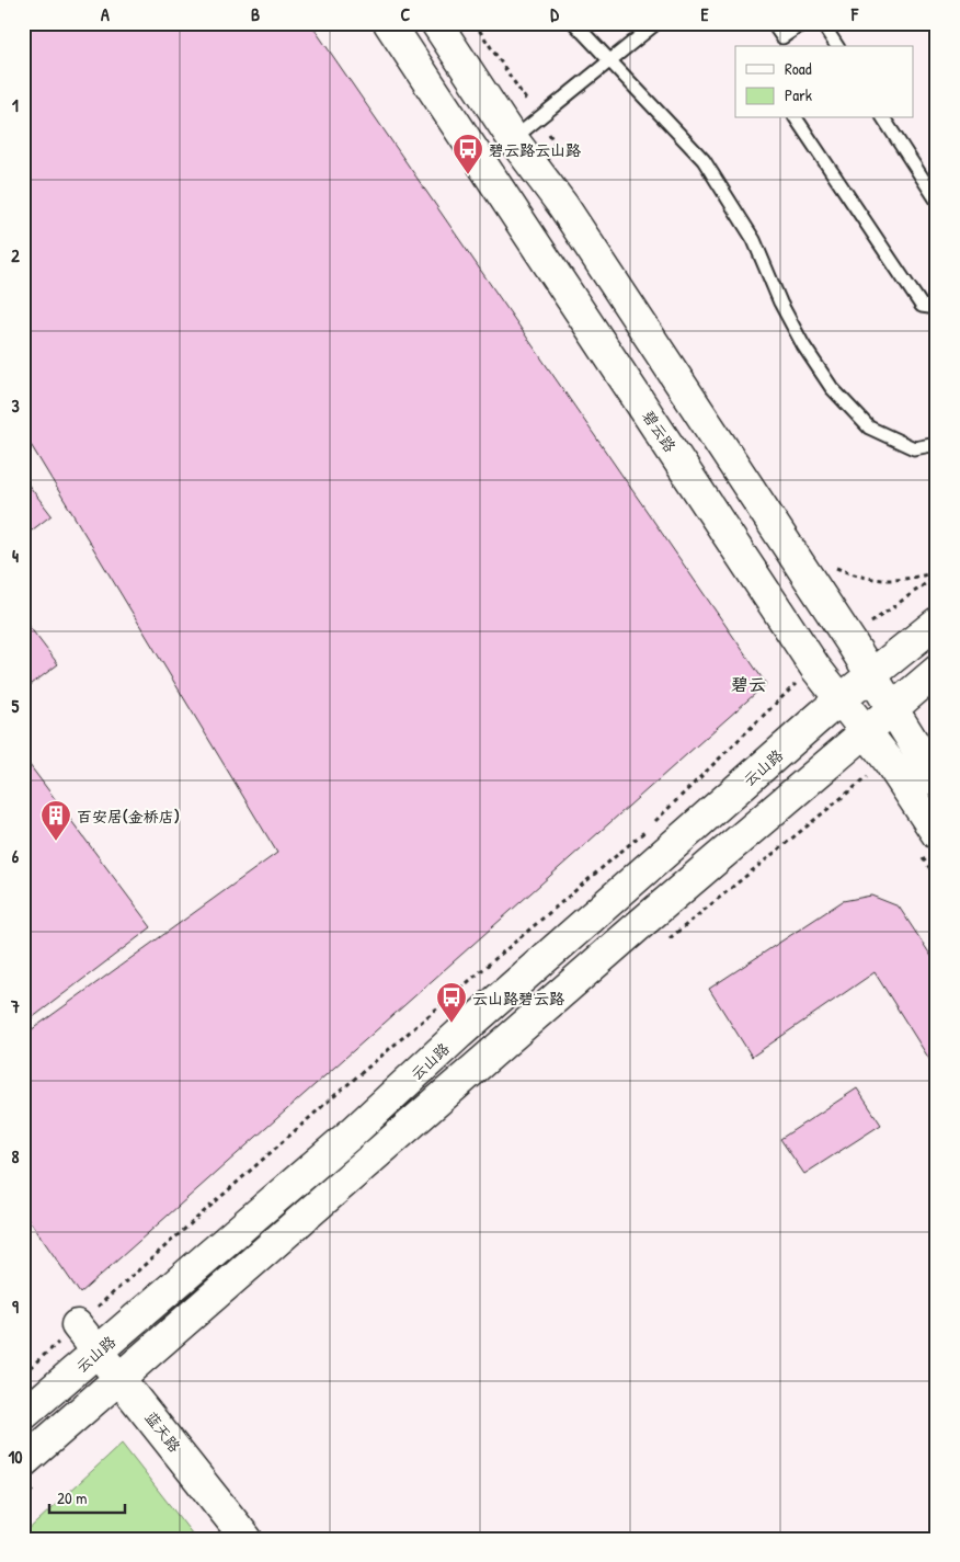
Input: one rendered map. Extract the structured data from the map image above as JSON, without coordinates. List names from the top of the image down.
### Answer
{
  "streets": {
    "main road": ["碧云路", "云山路", "蓝天路"]
  },
  "crossings": [
    ["碧云路", "云山路"],
    ["云山路", "蓝天路"]
  ],
  "districts": ["碧云"],
  "places": {
    "bus stop": ["碧云路云山路", "云山路碧云路"],
    "building": ["百安居(金桥店)"]
  },
  "legend": ["Road", "Park"],
  "scale_bar": "20 m",
  "grid": {
    "columns": [
      "A",
      "B",
      "C",
      "D",
      "E",
      "F"
    ],
    "rows": [
      "1",
      "2",
      "3",
      "4",
      "5",
      "6",
      "7",
      "8",
      "9",
      "10"
    ]
  }
}
